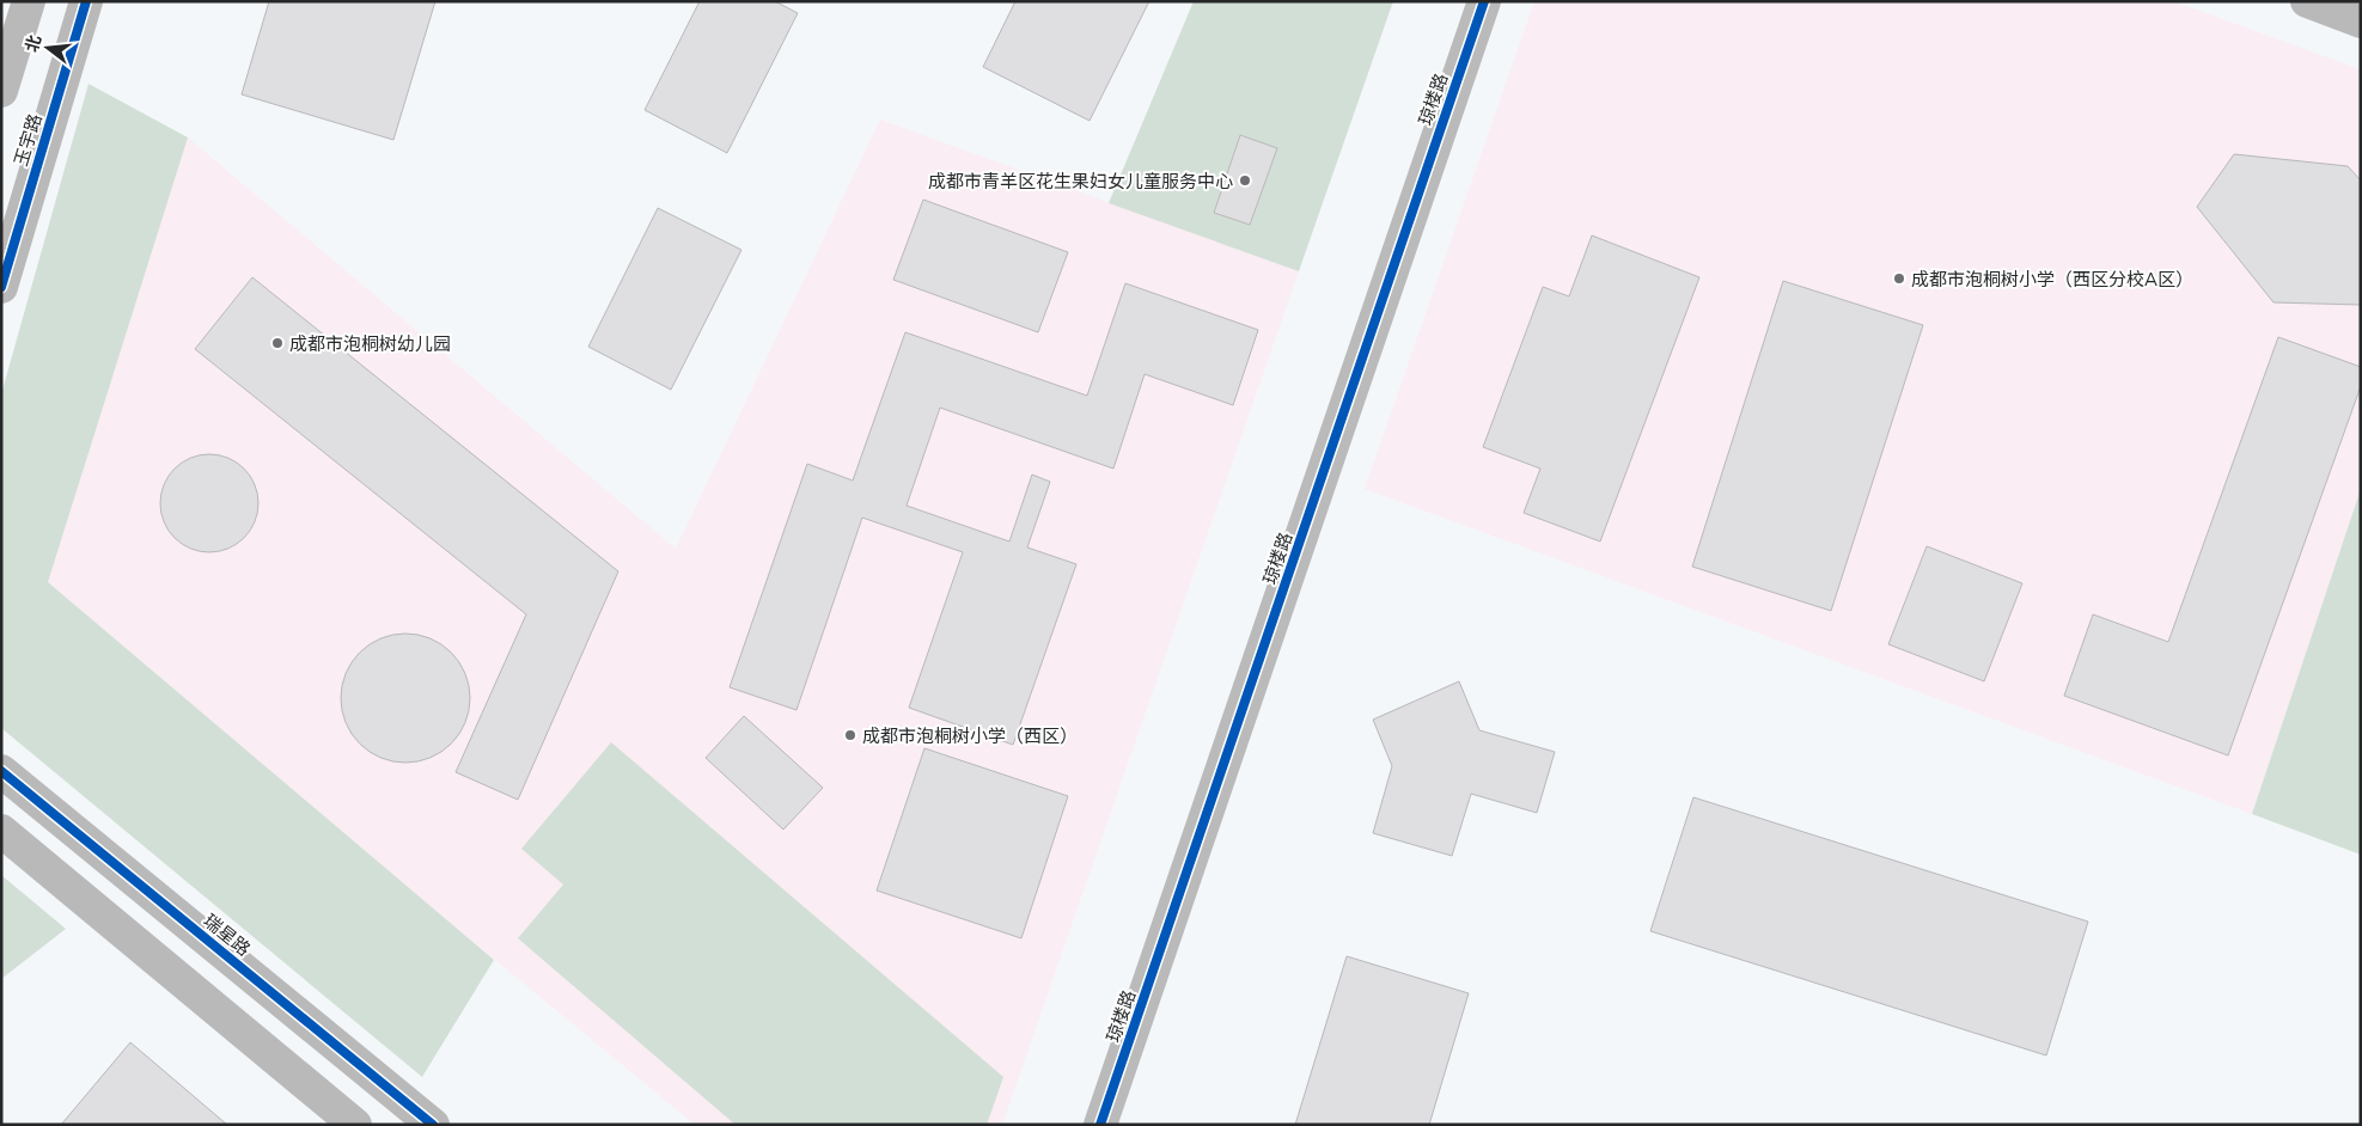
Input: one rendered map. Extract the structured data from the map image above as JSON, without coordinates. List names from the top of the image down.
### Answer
{
  "streets": {
    "street": ["琼楼路", "玉宇路", "瑞星路"]
  },
  "places": [
    "成都市青羊区花生果妇女儿童服务中心",
    "成都市泡桐树小学（西区分校A区）",
    "成都市泡桐树幼儿园",
    "成都市泡桐树小学（西区）"
  ],
  "north": "left"
}
